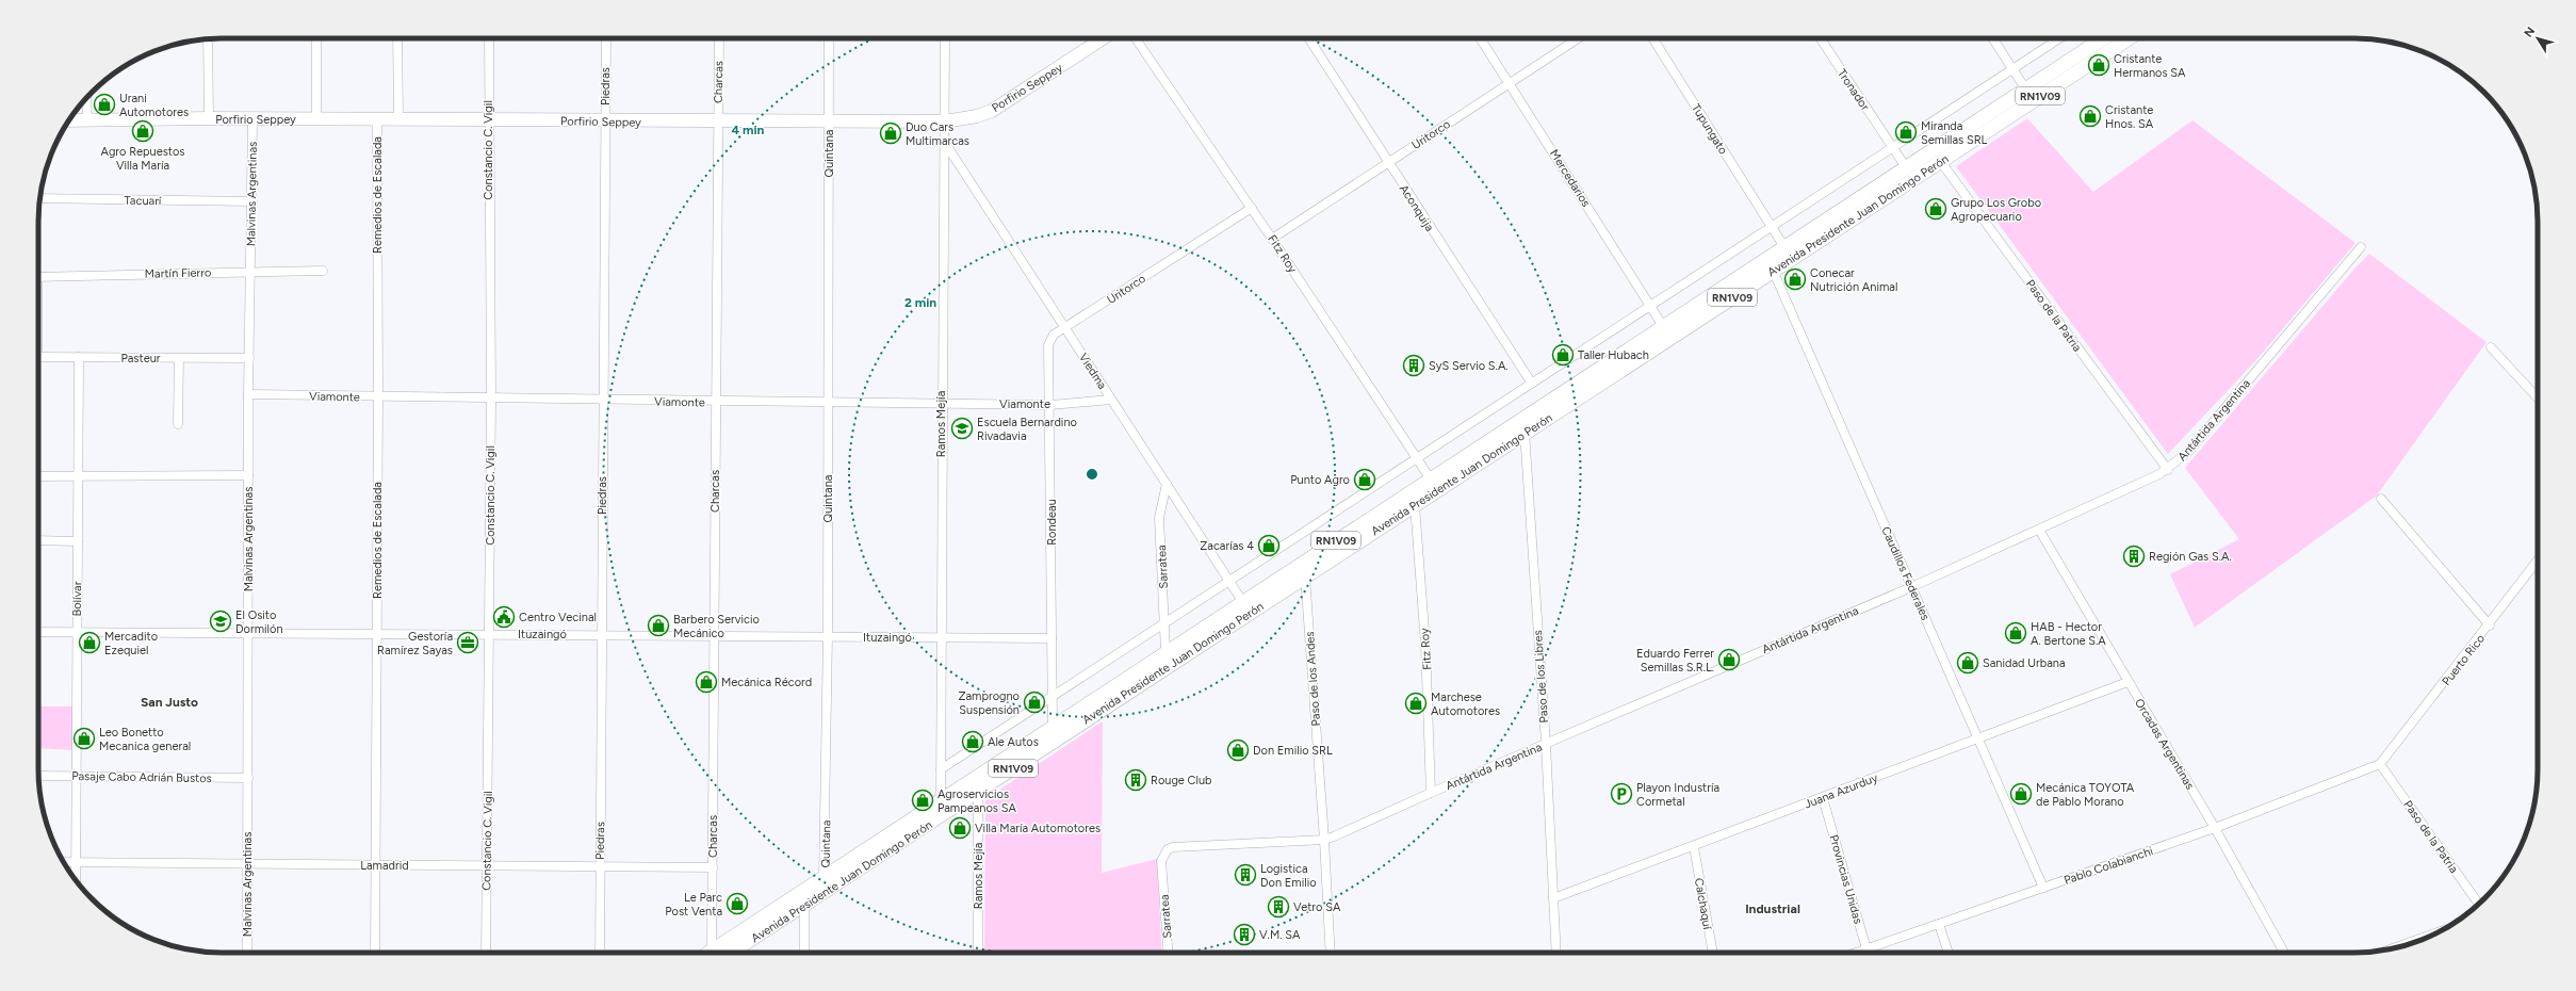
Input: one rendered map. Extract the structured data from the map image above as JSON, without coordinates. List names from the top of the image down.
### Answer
{
  "streets": {
    "main road": ["Porfirio Seppey", "RN1V09", "Avenida Presidente Juan Domingo Perón"],
    "street": [
      "Charcas",
      "Piedras",
      "Tronador",
      "Tupungato",
      "Uritorco",
      "Constancio C. Vigil",
      "Quintana",
      "Mercedarios",
      "Malvinas Argentinas",
      "Remedios de Escalada",
      "Tacuarí",
      "Aconquija",
      "Fitz Roy",
      "Martín Fierro",
      "Paso de la Patria",
      "Pasteur",
      "Viedma",
      "Viamonte",
      "Antártida Argentina",
      "Ramos Mejía",
      "Rondeau",
      "Sarratea",
      "Caudillos Federales",
      "Bolívar",
      "Ituzaingó",
      "Puerto Rico",
      "Paso de los Libres",
      "Paso de los Andes",
      "Orcadas Argentinas",
      "Pasaje Cabo Adrián Bustos",
      "Juana Azurduy",
      "Lamadrid",
      "Pablo Colabianchi",
      "Provincias Unidas",
      "Calchaquí"
    ]
  },
  "crossings": [
    ["Charcas", "Porfirio Seppey"],
    ["Charcas", "Viamonte"],
    ["Charcas", "Ituzaingó"],
    ["Charcas", "Lamadrid"],
    ["Piedras", "Porfirio Seppey"],
    ["Piedras", "Viamonte"],
    ["Piedras", "Ituzaingó"],
    ["Piedras", "Lamadrid"],
    ["Porfirio Seppey", "Constancio C. Vigil"],
    ["Porfirio Seppey", "Quintana"],
    ["Porfirio Seppey", "Malvinas Argentinas"],
    ["Porfirio Seppey", "Remedios de Escalada"],
    ["Porfirio Seppey", "Ramos Mejía"],
    ["Tronador", "Avenida Presidente Juan Domingo Perón"],
    ["Tupungato", "Avenida Presidente Juan Domingo Perón"],
    ["Uritorco", "Mercedarios"],
    ["Uritorco", "Aconquija"],
    ["Uritorco", "Fitz Roy"],
    ["Uritorco", "Viedma"],
    ["Uritorco", "Rondeau"],
    ["Constancio C. Vigil", "Viamonte"],
    ["Constancio C. Vigil", "Ituzaingó"],
    ["Constancio C. Vigil", "Lamadrid"],
    ["Quintana", "Avenida Presidente Juan Domingo Perón"],
    ["Quintana", "Viamonte"],
    ["Quintana", "Ituzaingó"],
    ["Mercedarios", "Avenida Presidente Juan Domingo Perón"],
    ["Malvinas Argentinas", "Tacuarí"],
    ["Malvinas Argentinas", "Martín Fierro"],
    ["Malvinas Argentinas", "Pasteur"],
    ["Malvinas Argentinas", "Viamonte"],
    ["Malvinas Argentinas", "Ituzaingó"],
    ["Malvinas Argentinas", "Pasaje Cabo Adrián Bustos"],
    ["Malvinas Argentinas", "Lamadrid"],
    ["Remedios de Escalada", "Viamonte"],
    ["Remedios de Escalada", "Ituzaingó"],
    ["Remedios de Escalada", "Lamadrid"],
    ["Avenida Presidente Juan Domingo Perón", "Fitz Roy"],
    ["Avenida Presidente Juan Domingo Perón", "Paso de la Patria"],
    ["Avenida Presidente Juan Domingo Perón", "Viedma"],
    ["Avenida Presidente Juan Domingo Perón", "Ramos Mejía"],
    ["Avenida Presidente Juan Domingo Perón", "Rondeau"],
    ["Avenida Presidente Juan Domingo Perón", "Sarratea"],
    ["Avenida Presidente Juan Domingo Perón", "Caudillos Federales"],
    ["Avenida Presidente Juan Domingo Perón", "Paso de los Libres"],
    ["Avenida Presidente Juan Domingo Perón", "Paso de los Andes"],
    ["Fitz Roy", "Antártida Argentina"],
    ["Paso de la Patria", "Antártida Argentina"],
    ["Paso de la Patria", "Puerto Rico"],
    ["Paso de la Patria", "Pablo Colabianchi"],
    ["Pasteur", "Bolívar"],
    ["Viedma", "Viamonte"],
    ["Viedma", "Ramos Mejía"],
    ["Viedma", "Rondeau"],
    ["Viedma", "Sarratea"],
    ["Viamonte", "Ramos Mejía"],
    ["Viamonte", "Rondeau"],
    ["Antártida Argentina", "Sarratea"],
    ["Antártida Argentina", "Caudillos Federales"],
    ["Antártida Argentina", "Paso de los Libres"],
    ["Antártida Argentina", "Paso de los Andes"],
    ["Antártida Argentina", "Orcadas Argentinas"],
    ["Ramos Mejía", "Ituzaingó"],
    ["Rondeau", "Ituzaingó"],
    ["Caudillos Federales", "Juana Azurduy"],
    ["Caudillos Federales", "Pablo Colabianchi"],
    ["Bolívar", "Ituzaingó"],
    ["Bolívar", "Pasaje Cabo Adrián Bustos"],
    ["Bolívar", "Lamadrid"],
    ["Puerto Rico", "Pablo Colabianchi"],
    ["Paso de los Libres", "Juana Azurduy"],
    ["Orcadas Argentinas", "Juana Azurduy"],
    ["Orcadas Argentinas", "Pablo Colabianchi"],
    ["Juana Azurduy", "Provincias Unidas"],
    ["Juana Azurduy", "Calchaquí"],
    ["Pablo Colabianchi", "Provincias Unidas"]
  ],
  "districts": ["San Justo", "Industrial"],
  "places": {
    "shop": [
      "Cristante Hermanos SA",
      "Urani Automotores",
      "Cristante Hnos. SA",
      "Agro Repuestos Villa María",
      "Miranda Semillas SRL",
      "Duo Cars Multimarcas",
      "Grupo Los Grobo Agropecuario",
      "Conecar Nutrición Animal",
      "Taller Hubach",
      "Punto Agro",
      "Zacarías 4",
      "Barbero Servicio Mecánico",
      "HAB - Hector A. Bertone S.A",
      "Mercadito Ezequiel",
      "Eduardo Ferrer Semillas S.R.L.",
      "Sanidad Urbana",
      "Mecánica Récord",
      "Zamprogno Suspensión",
      "Marchese Automotores",
      "Leo Bonetto Mecanica general",
      "Ale Autos",
      "Don Emilio SRL",
      "Mecánica TOYOTA de Pablo Morano",
      "Agroservicios Pampeanos SA",
      "Villa María Automotores",
      "Le Parc Post Venta"
    ],
    "building": [
      "SyS Servio S.A.",
      "Región Gas S.A.",
      "Rouge Club",
      "Logistica Don Emilio",
      "Vetro SA",
      "V.M. SA"
    ],
    "school or university": ["Escuela Bernardino Rivadavia", "El Osito Dormilón"],
    "public building": ["Centro Vecinal"],
    "office": ["Gestoría Ramírez Sayas"],
    "parking": ["Playon Industría Cormetal"]
  },
  "north": "top left",
  "rings": ["4 min", "2 min"]
}
